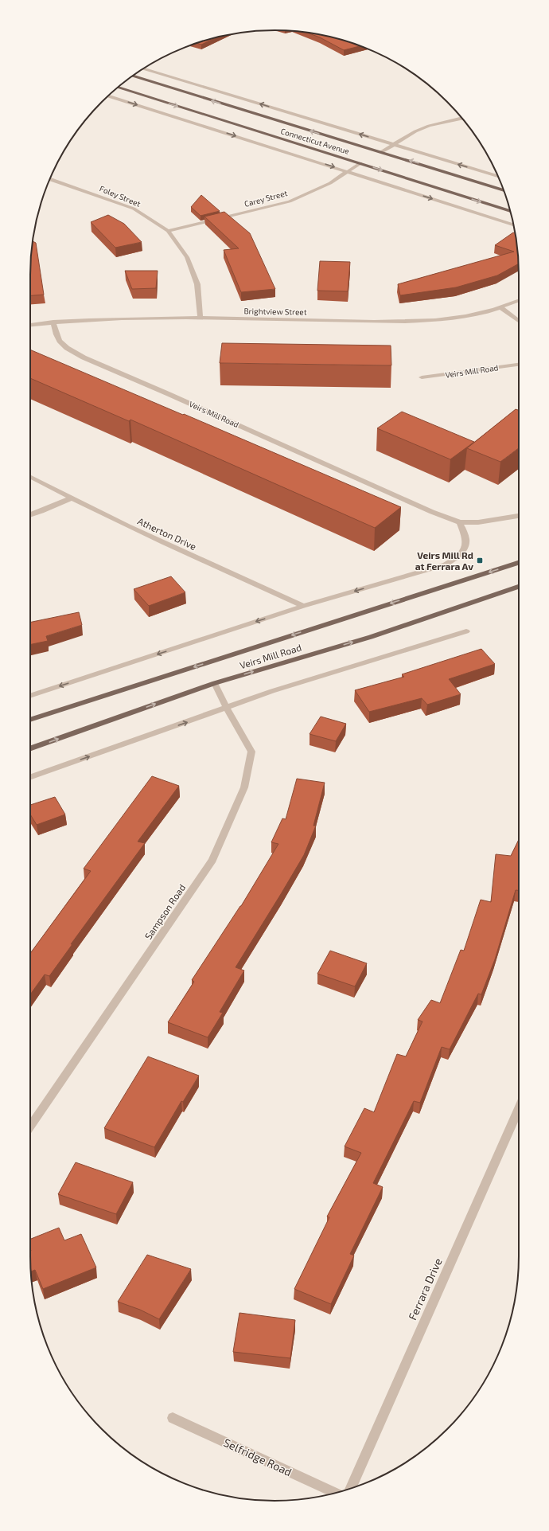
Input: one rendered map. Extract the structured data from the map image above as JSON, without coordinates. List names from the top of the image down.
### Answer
{
  "streets": {
    "main road": ["Connecticut Avenue", "Veirs Mill Road"],
    "street": [
      "Foley Street",
      "Carey Street",
      "Brightview Street",
      "Atherton Drive",
      "Sampson Road",
      "Ferrara Drive",
      "Selfridge Road"
    ]
  },
  "crossings": [
    ["Connecticut Avenue", "Carey Street"],
    ["Foley Street", "Carey Street"],
    ["Foley Street", "Brightview Street"],
    ["Brightview Street", "Veirs Mill Road"],
    ["Veirs Mill Road", "Sampson Road"]
  ],
  "places": {
    "transit": ["Veirs Mill Rd at Ferrara Av"]
  }
}
